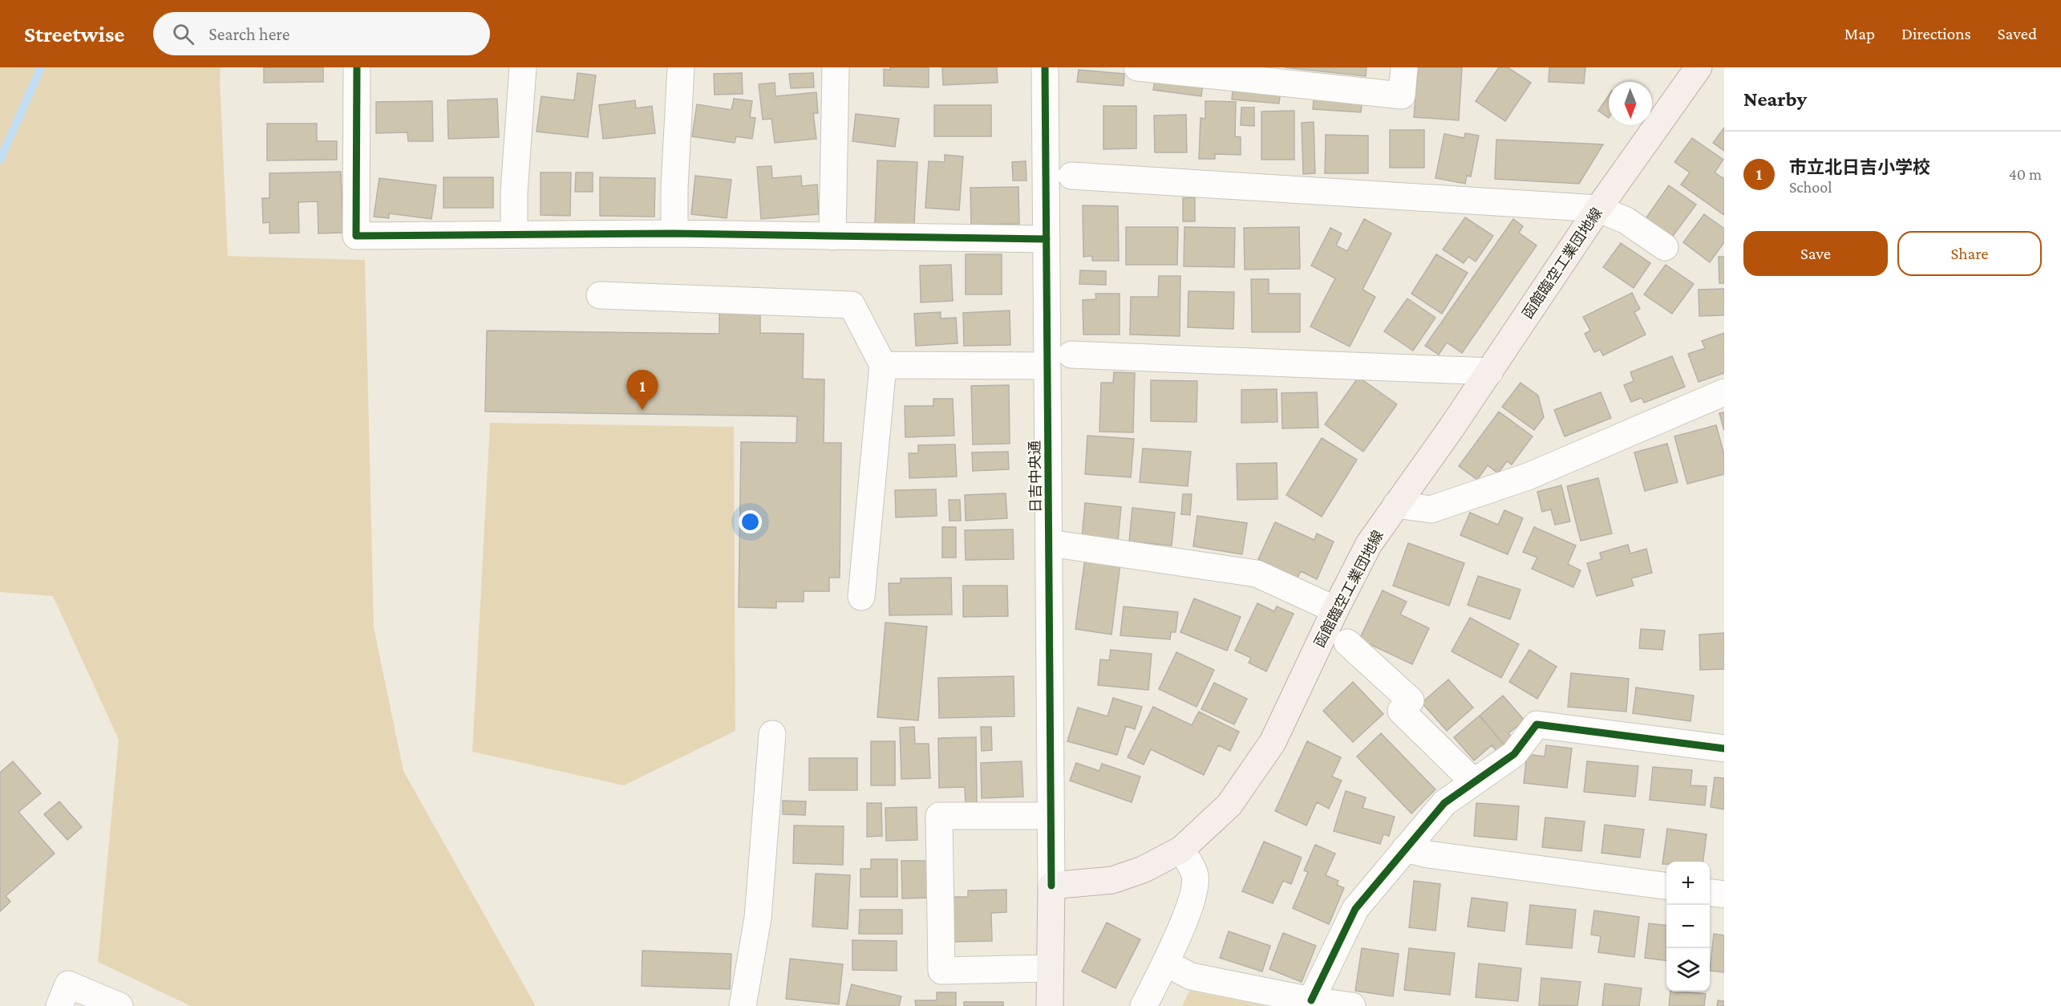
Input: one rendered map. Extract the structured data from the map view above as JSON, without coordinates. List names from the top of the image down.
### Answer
{
  "streets": {
    "main road": ["函館臨空工業団地線"],
    "street": ["日吉中央通"]
  },
  "crossings": [
    ["函館臨空工業団地線", "日吉中央通"]
  ],
  "north": "bottom",
  "page": {
    "header": "Streetwise",
    "search": "Search here",
    "nav": ["Map", "Directions", "Saved"],
    "heading": "Nearby",
    "list": [
      {
        "mark": "1",
        "name": "市立北日吉小学校",
        "note": "School",
        "value": "40 m"
      }
    ],
    "buttons": ["Save", "Share"],
    "pins": "1",
    "map_buttons": ["+", "−"]
  }
}
